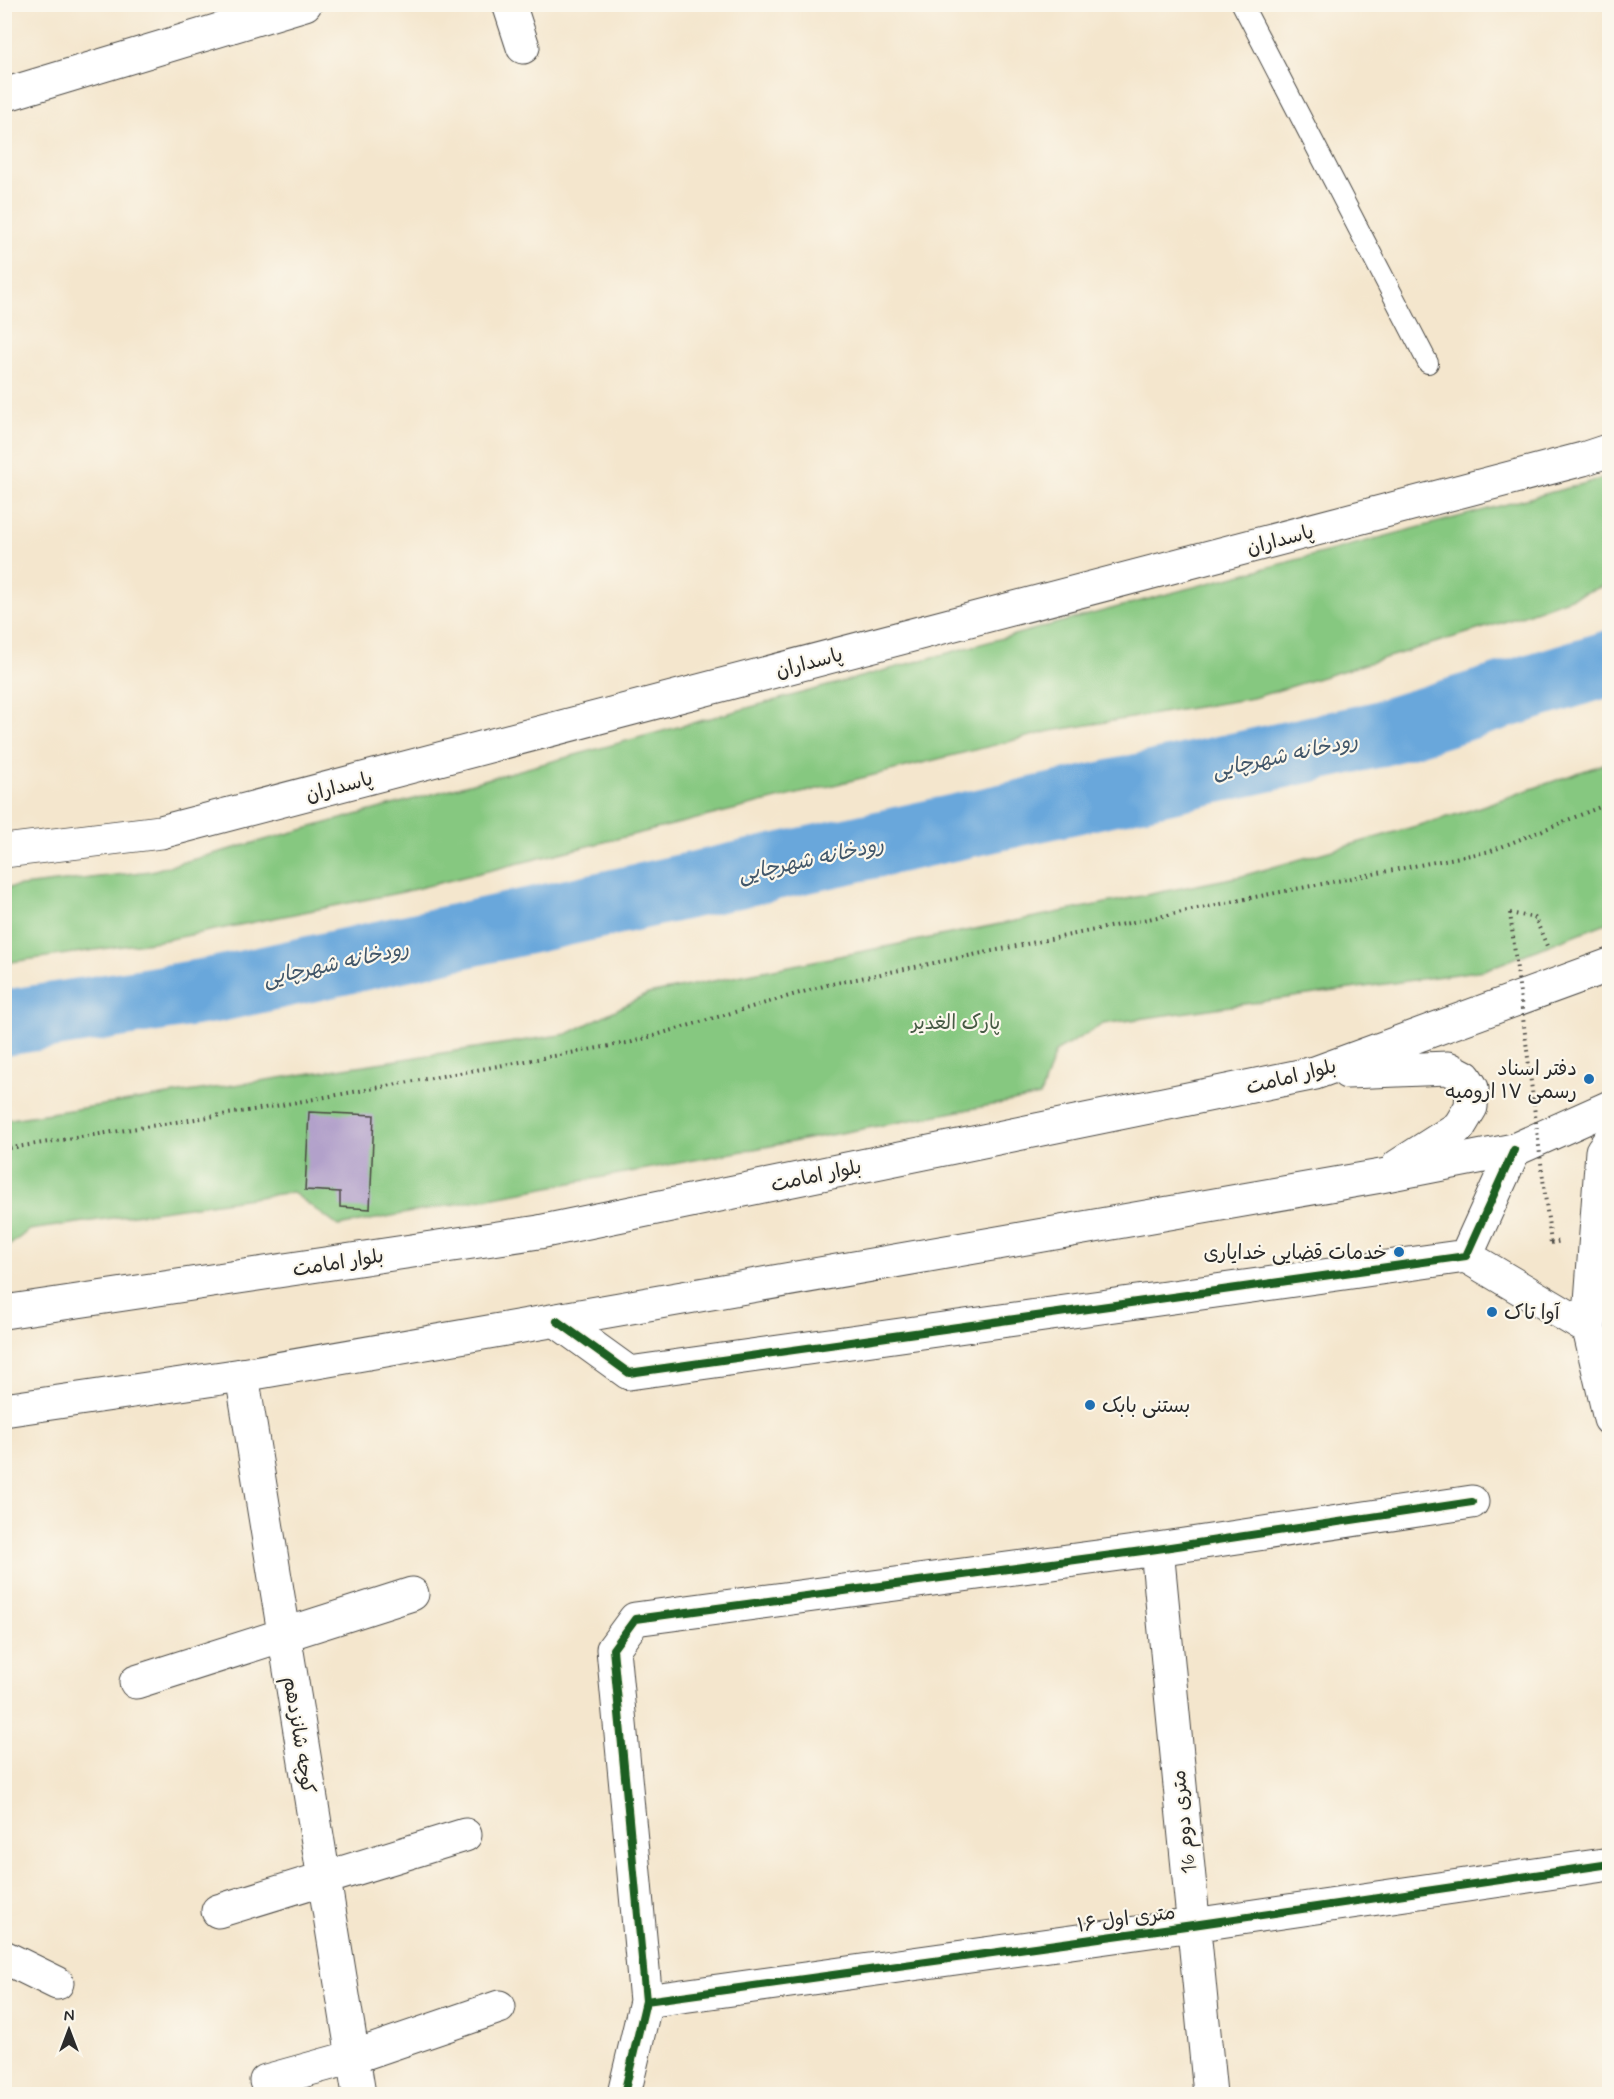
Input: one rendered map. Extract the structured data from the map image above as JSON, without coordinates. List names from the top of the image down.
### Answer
{
  "streets": {
    "main road": [
      "پاسداران",
      "بلوار امامت",
      "کوچه شانزدهم",
      "16 متری دوم",
      "۱۶ متری اول"
    ]
  },
  "crossings": [
    ["16 متری دوم", "۱۶ متری اول"]
  ],
  "water": ["رودخانه شهرچایی"],
  "parks": ["پارک الغدیر"],
  "places": [
    "دفتر اسناد رسمی ۱۷ ارومیه",
    "خدمات قضایی خدایاری",
    "آوا تاک",
    "بستنی بابک"
  ],
  "north": "top"
}
